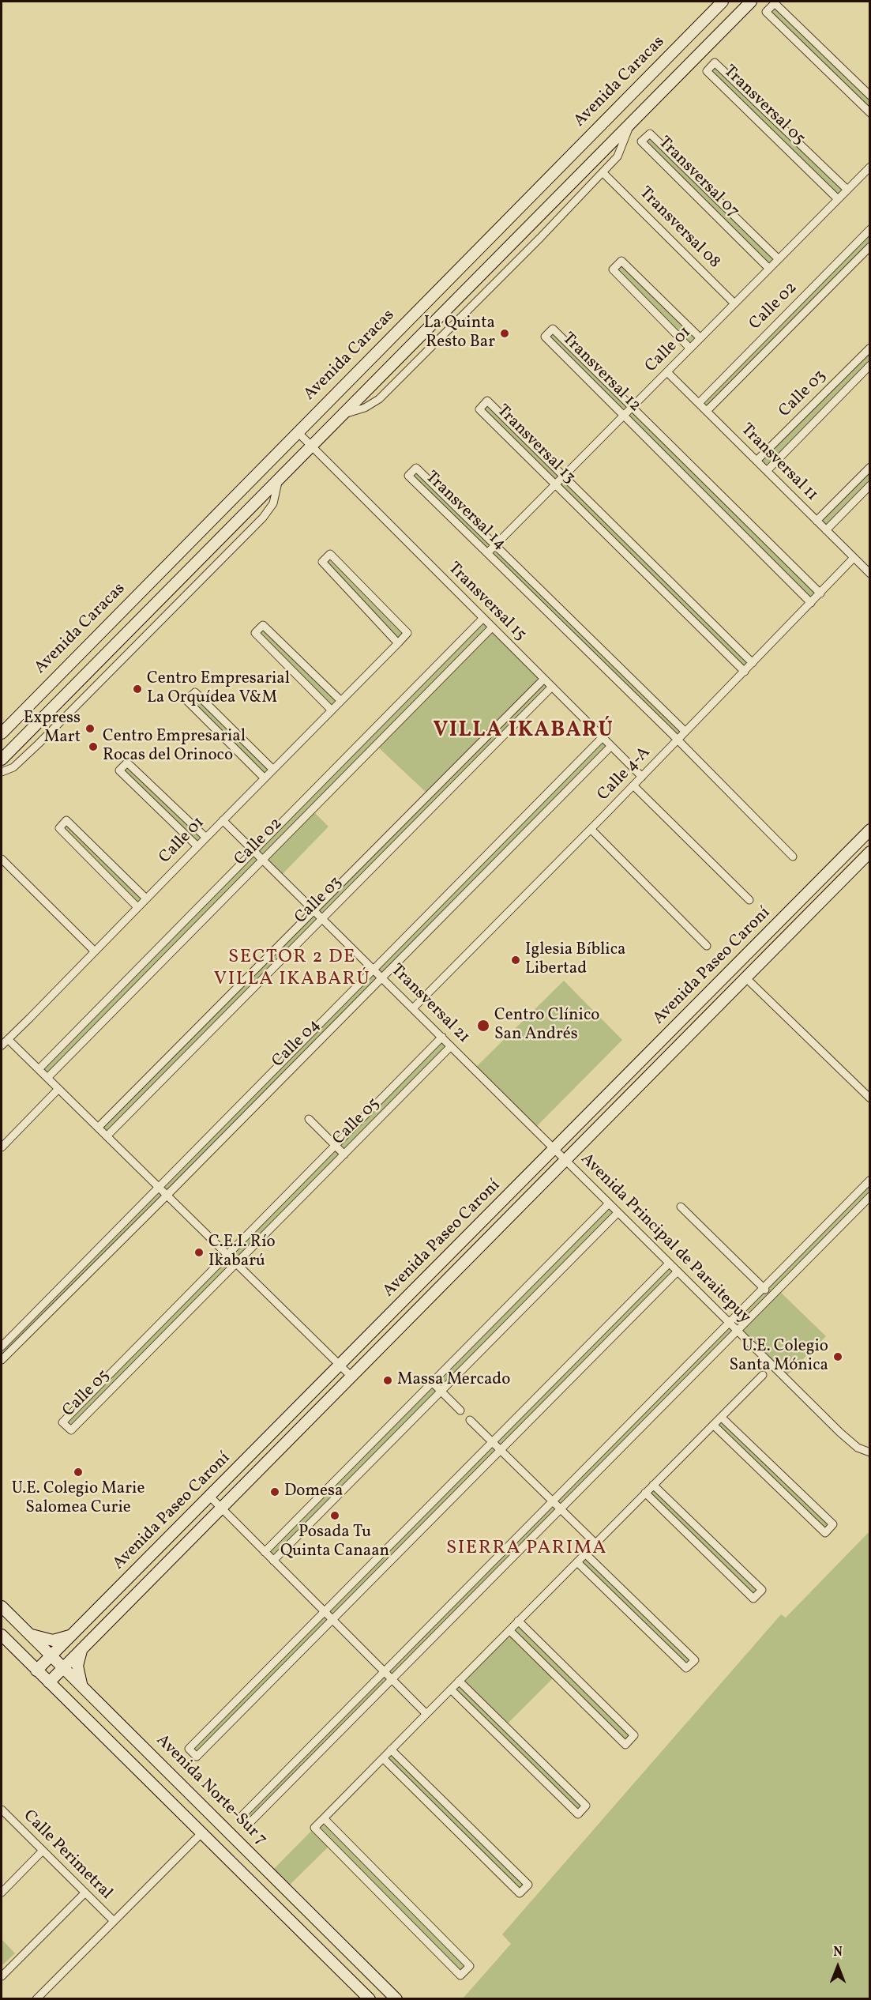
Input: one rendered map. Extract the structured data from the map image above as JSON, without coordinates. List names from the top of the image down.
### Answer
{
  "streets": {
    "street": [
      "Avenida Caracas",
      "Transversal 05",
      "Transversal 07",
      "Transversal 08",
      "Calle 02",
      "Calle 01",
      "Transversal 12",
      "Calle 03",
      "Transversal 13",
      "Transversal 11",
      "Transversal 14",
      "Transversal 15",
      "Calle 4-A",
      "Avenida Paseo Caroní",
      "Transversal 21",
      "Calle 04",
      "Calle 05",
      "Avenida Principal de Paraitepuy",
      "Avenida Norte-Sur 7",
      "Calle Perimetral"
    ]
  },
  "crossings": [
    ["Avenida Caracas", "Transversal 15"],
    ["Transversal 05", "Calle 01"],
    ["Transversal 07", "Calle 01"],
    ["Transversal 08", "Calle 01"],
    ["Calle 02", "Transversal 11"],
    ["Calle 02", "Transversal 15"],
    ["Calle 02", "Transversal 21"],
    ["Calle 01", "Transversal 12"],
    ["Calle 01", "Transversal 13"],
    ["Calle 01", "Transversal 11"],
    ["Calle 01", "Transversal 14"],
    ["Calle 01", "Transversal 21"],
    ["Transversal 12", "Calle 4-A"],
    ["Calle 03", "Transversal 11"],
    ["Calle 03", "Transversal 15"],
    ["Calle 03", "Transversal 21"],
    ["Transversal 13", "Calle 4-A"],
    ["Transversal 11", "Calle 4-A"],
    ["Transversal 14", "Calle 4-A"],
    ["Transversal 15", "Calle 4-A"],
    ["Transversal 15", "Calle 04"],
    ["Calle 4-A", "Transversal 21"],
    ["Avenida Paseo Caroní", "Transversal 21"],
    ["Avenida Paseo Caroní", "Avenida Principal de Paraitepuy"],
    ["Avenida Paseo Caroní", "Avenida Norte-Sur 7"],
    ["Transversal 21", "Calle 04"],
    ["Transversal 21", "Calle 05"],
    ["Transversal 21", "Avenida Principal de Paraitepuy"]
  ],
  "districts": ["VILLA IKABARÚ", "SECTOR 2 DE VILLA IKABARÚ", "SIERRA PARIMA"],
  "places": [
    "La Quinta Resto Bar",
    "Centro Empresarial La Orquídea V&M",
    "Express Mart",
    "Centro Empresarial Rocas del Orinoco",
    "Iglesia Bíblica Libertad",
    "Centro Clínico San Andrés",
    "C.E.I. Río Ikabarú",
    "U.E. Colegio Santa Mónica",
    "Massa Mercado",
    "U.E. Colegio Marie Salomea Curie",
    "Domesa",
    "Posada Tu Quinta Canaan"
  ],
  "north": "top"
}
